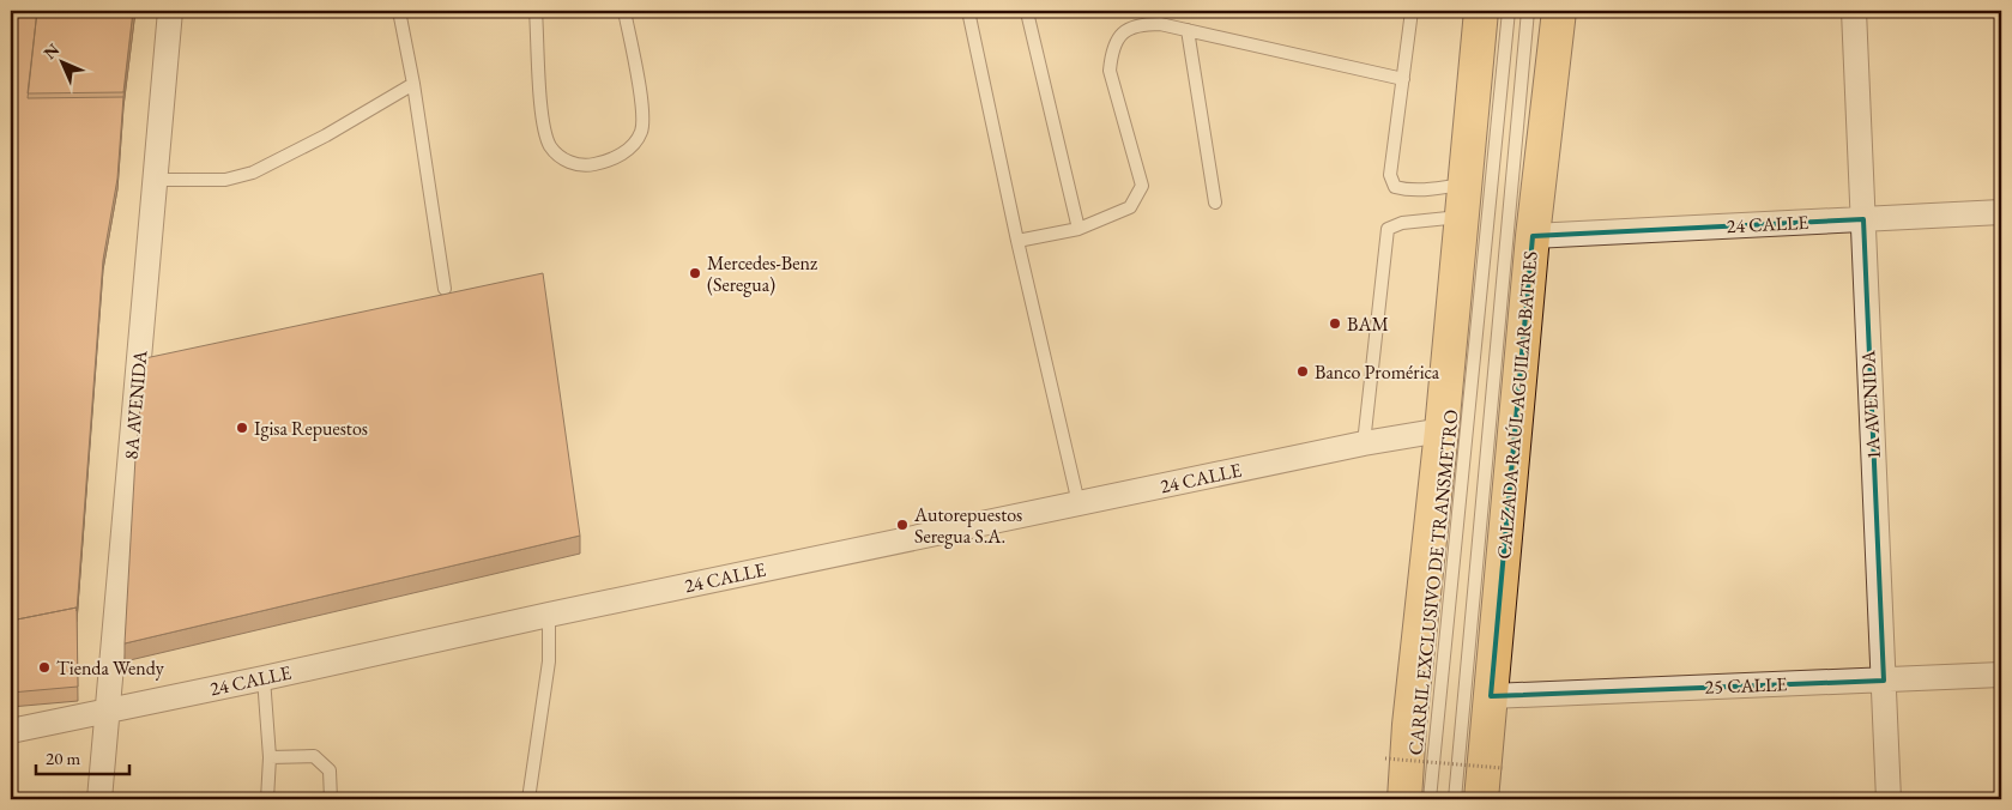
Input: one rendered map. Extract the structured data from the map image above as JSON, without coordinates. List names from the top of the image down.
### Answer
{
  "streets": {
    "highway": ["CALZADA RAÚL AGUILAR BATRES"],
    "street": [
      "24 CALLE",
      "8A AVENIDA",
      "1A AVENIDA",
      "25 CALLE"
    ],
    "lane": ["CARRIL EXCLUSIVO DE TRANSMETRO"]
  },
  "crossings": [
    ["24 CALLE", "8A AVENIDA"],
    ["24 CALLE", "CALZADA RAÚL AGUILAR BATRES"],
    ["24 CALLE", "1A AVENIDA"],
    ["CALZADA RAÚL AGUILAR BATRES", "25 CALLE"],
    ["1A AVENIDA", "25 CALLE"]
  ],
  "places": [
    "Mercedes-Benz (Seregua)",
    "BAM",
    "Banco Promérica",
    "Igisa Repuestos",
    "Autorepuestos Seregua S.A.",
    "Tienda Wendy"
  ],
  "scale_bar": "20 m",
  "north": "top left"
}
